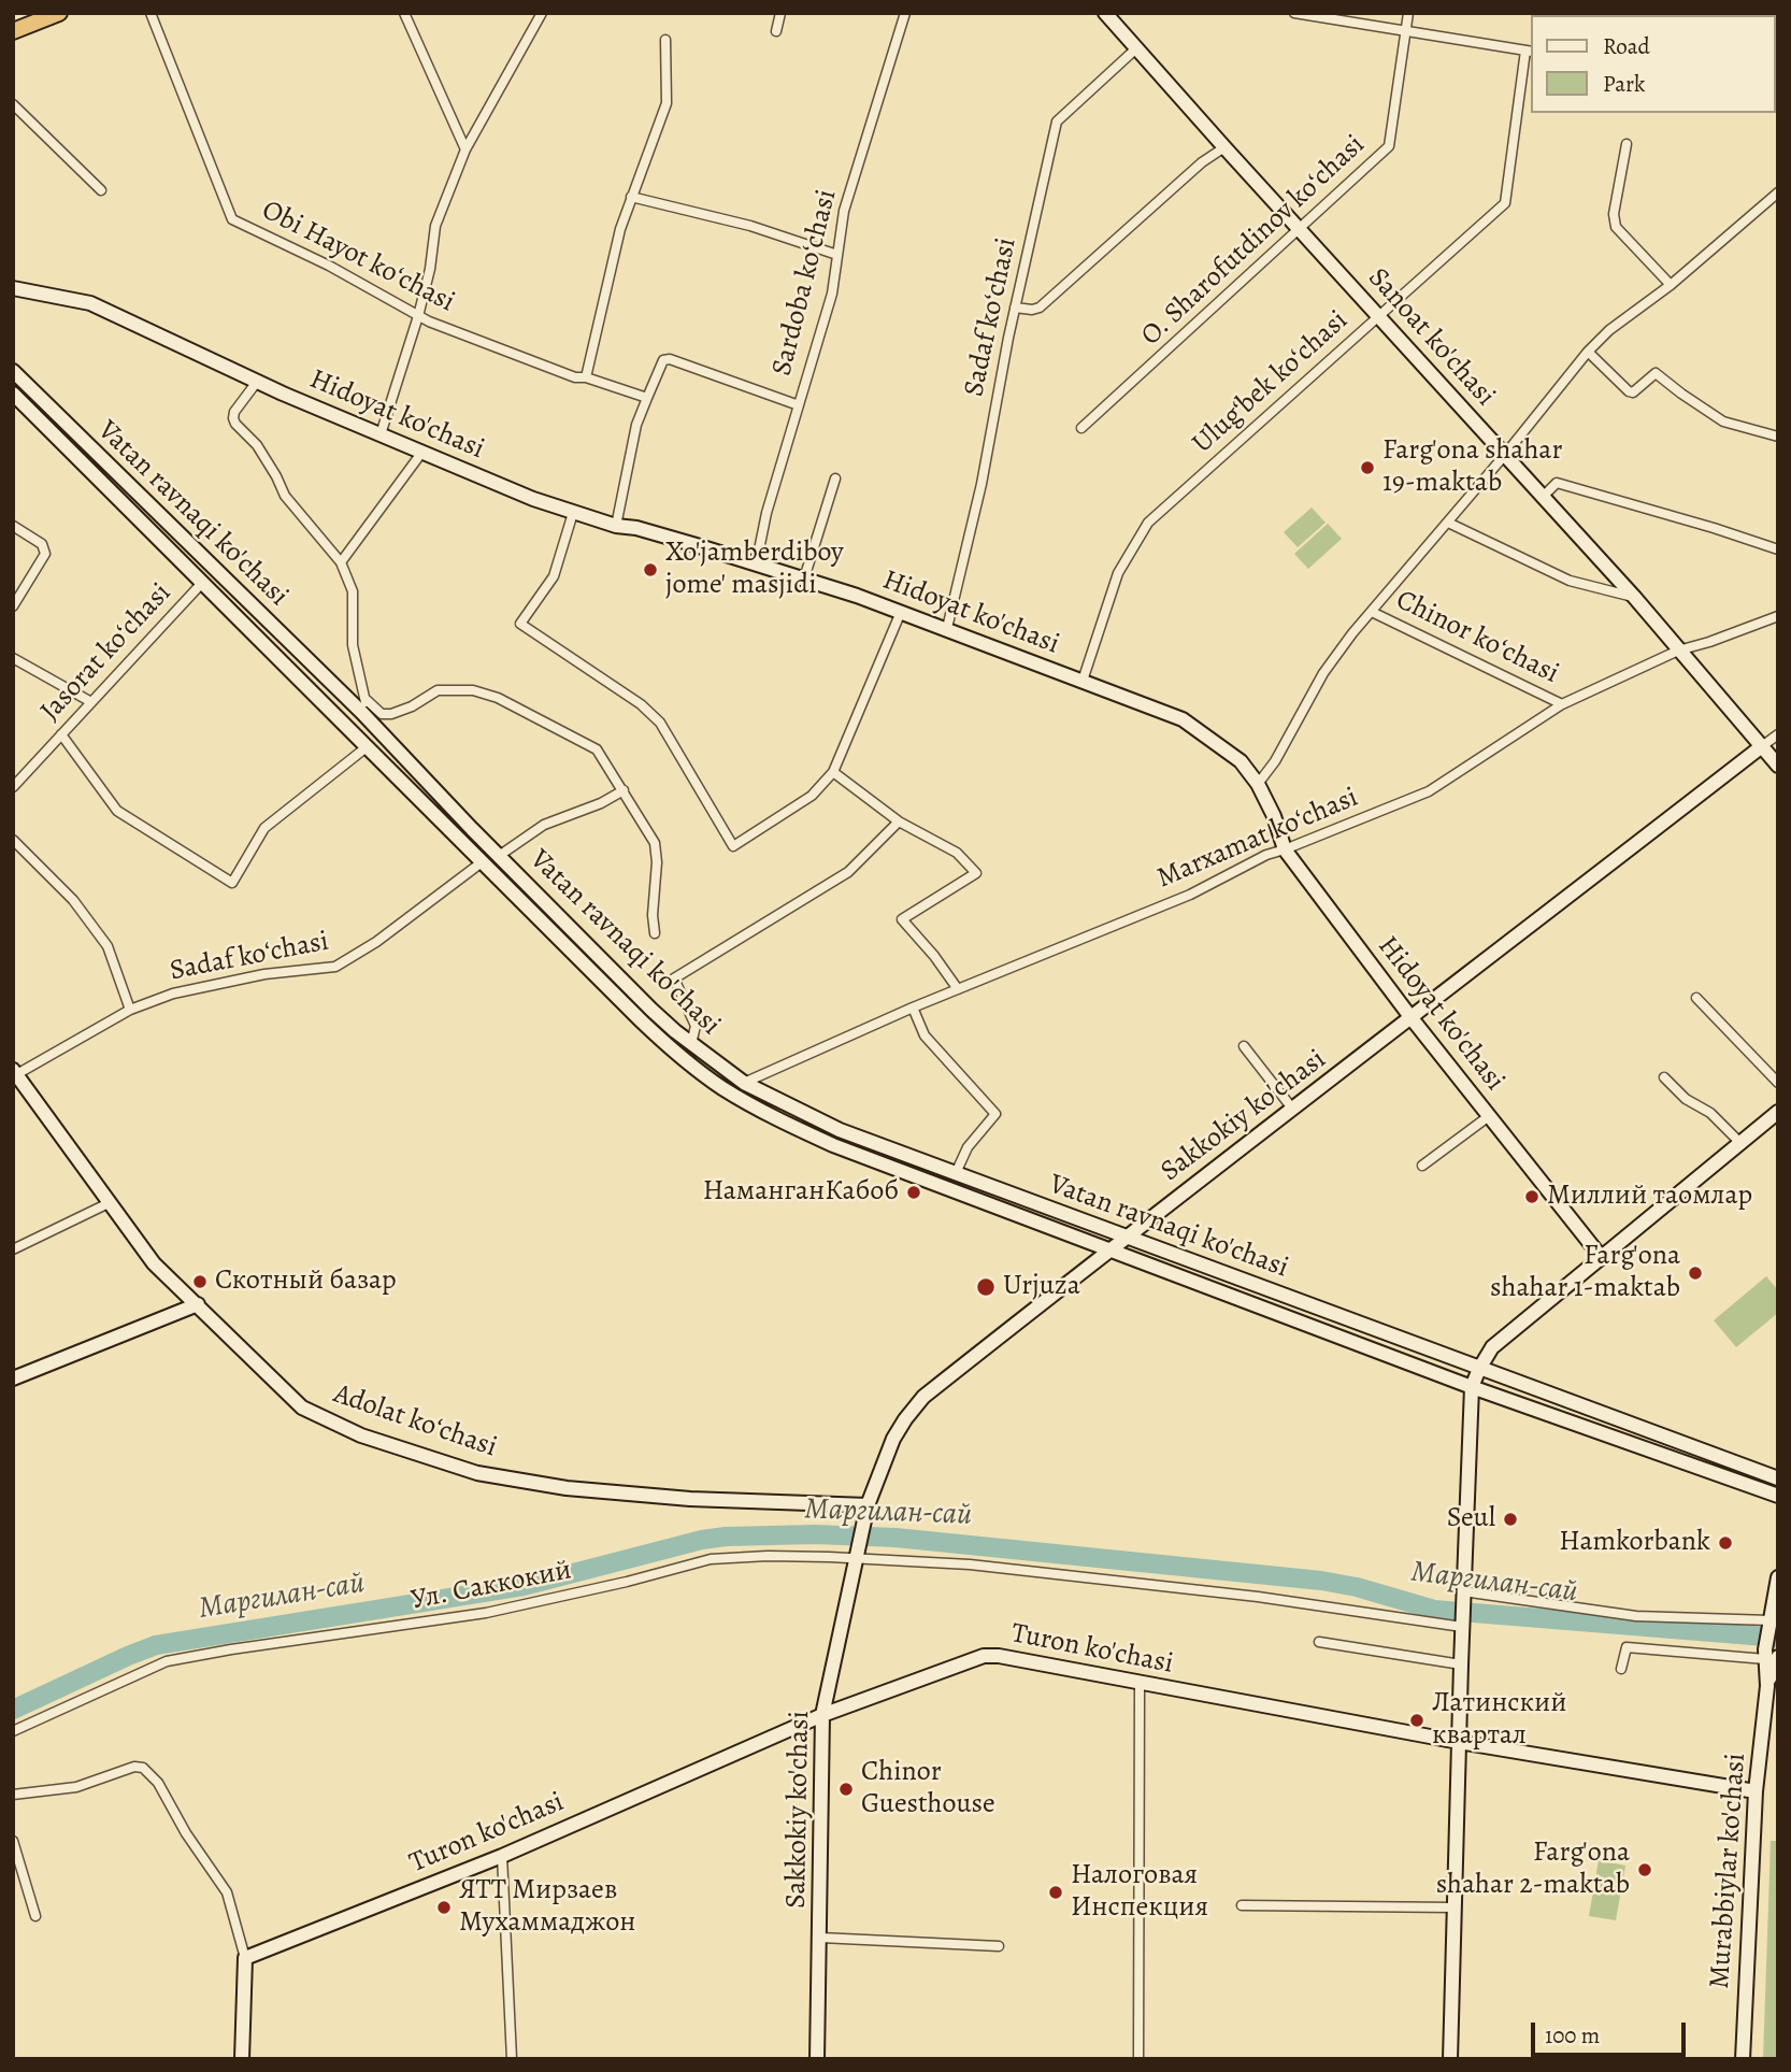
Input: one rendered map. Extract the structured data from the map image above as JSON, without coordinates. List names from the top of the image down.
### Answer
{
  "streets": {
    "street": [
      "O. Sharofutdinov koʻchasi",
      "Obi Hayot koʻchasi",
      "Sardoba koʻchasi",
      "Sadaf koʻchasi",
      "Sanoat ko'chasi",
      "Ulugʻbek koʻchasi",
      "Hidoyat ko'chasi",
      "Vatan ravnaqi ko'chasi",
      "Chinor koʻchasi",
      "Jasorat koʻchasi",
      "Marxamat koʻchasi",
      "Sakkokiy ko'chasi",
      "Adolat koʻchasi",
      "Ул. Саккокий",
      "Turon ko'chasi",
      "Murabbiylar ko'chasi"
    ]
  },
  "crossings": [
    ["O. Sharofutdinov koʻchasi", "Sanoat ko'chasi"],
    ["Sardoba koʻchasi", "Hidoyat ko'chasi"],
    ["Sadaf koʻchasi", "Sanoat ko'chasi"],
    ["Sadaf koʻchasi", "Hidoyat ko'chasi"],
    ["Sadaf koʻchasi", "Vatan ravnaqi ko'chasi"],
    ["Sadaf koʻchasi", "Adolat koʻchasi"],
    ["Sanoat ko'chasi", "Ulugʻbek koʻchasi"],
    ["Sanoat ko'chasi", "Marxamat koʻchasi"],
    ["Sanoat ko'chasi", "Sakkokiy ko'chasi"],
    ["Ulugʻbek koʻchasi", "Hidoyat ko'chasi"],
    ["Hidoyat ko'chasi", "Marxamat koʻchasi"],
    ["Hidoyat ko'chasi", "Sakkokiy ko'chasi"],
    ["Vatan ravnaqi ko'chasi", "Jasorat koʻchasi"],
    ["Vatan ravnaqi ko'chasi", "Marxamat koʻchasi"],
    ["Vatan ravnaqi ko'chasi", "Sakkokiy ko'chasi"],
    ["Chinor koʻchasi", "Marxamat koʻchasi"],
    ["Sakkokiy ko'chasi", "Adolat koʻchasi"],
    ["Sakkokiy ko'chasi", "Ул. Саккокий"],
    ["Sakkokiy ko'chasi", "Turon ko'chasi"],
    ["Turon ko'chasi", "Murabbiylar ko'chasi"]
  ],
  "water": ["Маргилан-сай"],
  "places": [
    "Farg'ona shahar 19-maktab",
    "Xo'jamberdiboy jome' masjidi",
    "НаманганКабоб",
    "Миллий таомлар",
    "Farg'ona shahar 1-maktab",
    "Скотный базар",
    "Urjuza",
    "Seul",
    "Hamkorbank",
    "Латинский квартал",
    "Chinor Guesthouse",
    "Farg'ona shahar 2-maktab",
    "Налоговая Инспекция",
    "ЯТТ Мирзаев Мухаммаджон"
  ],
  "legend": ["Road", "Park"],
  "scale_bar": "100 m"
}
